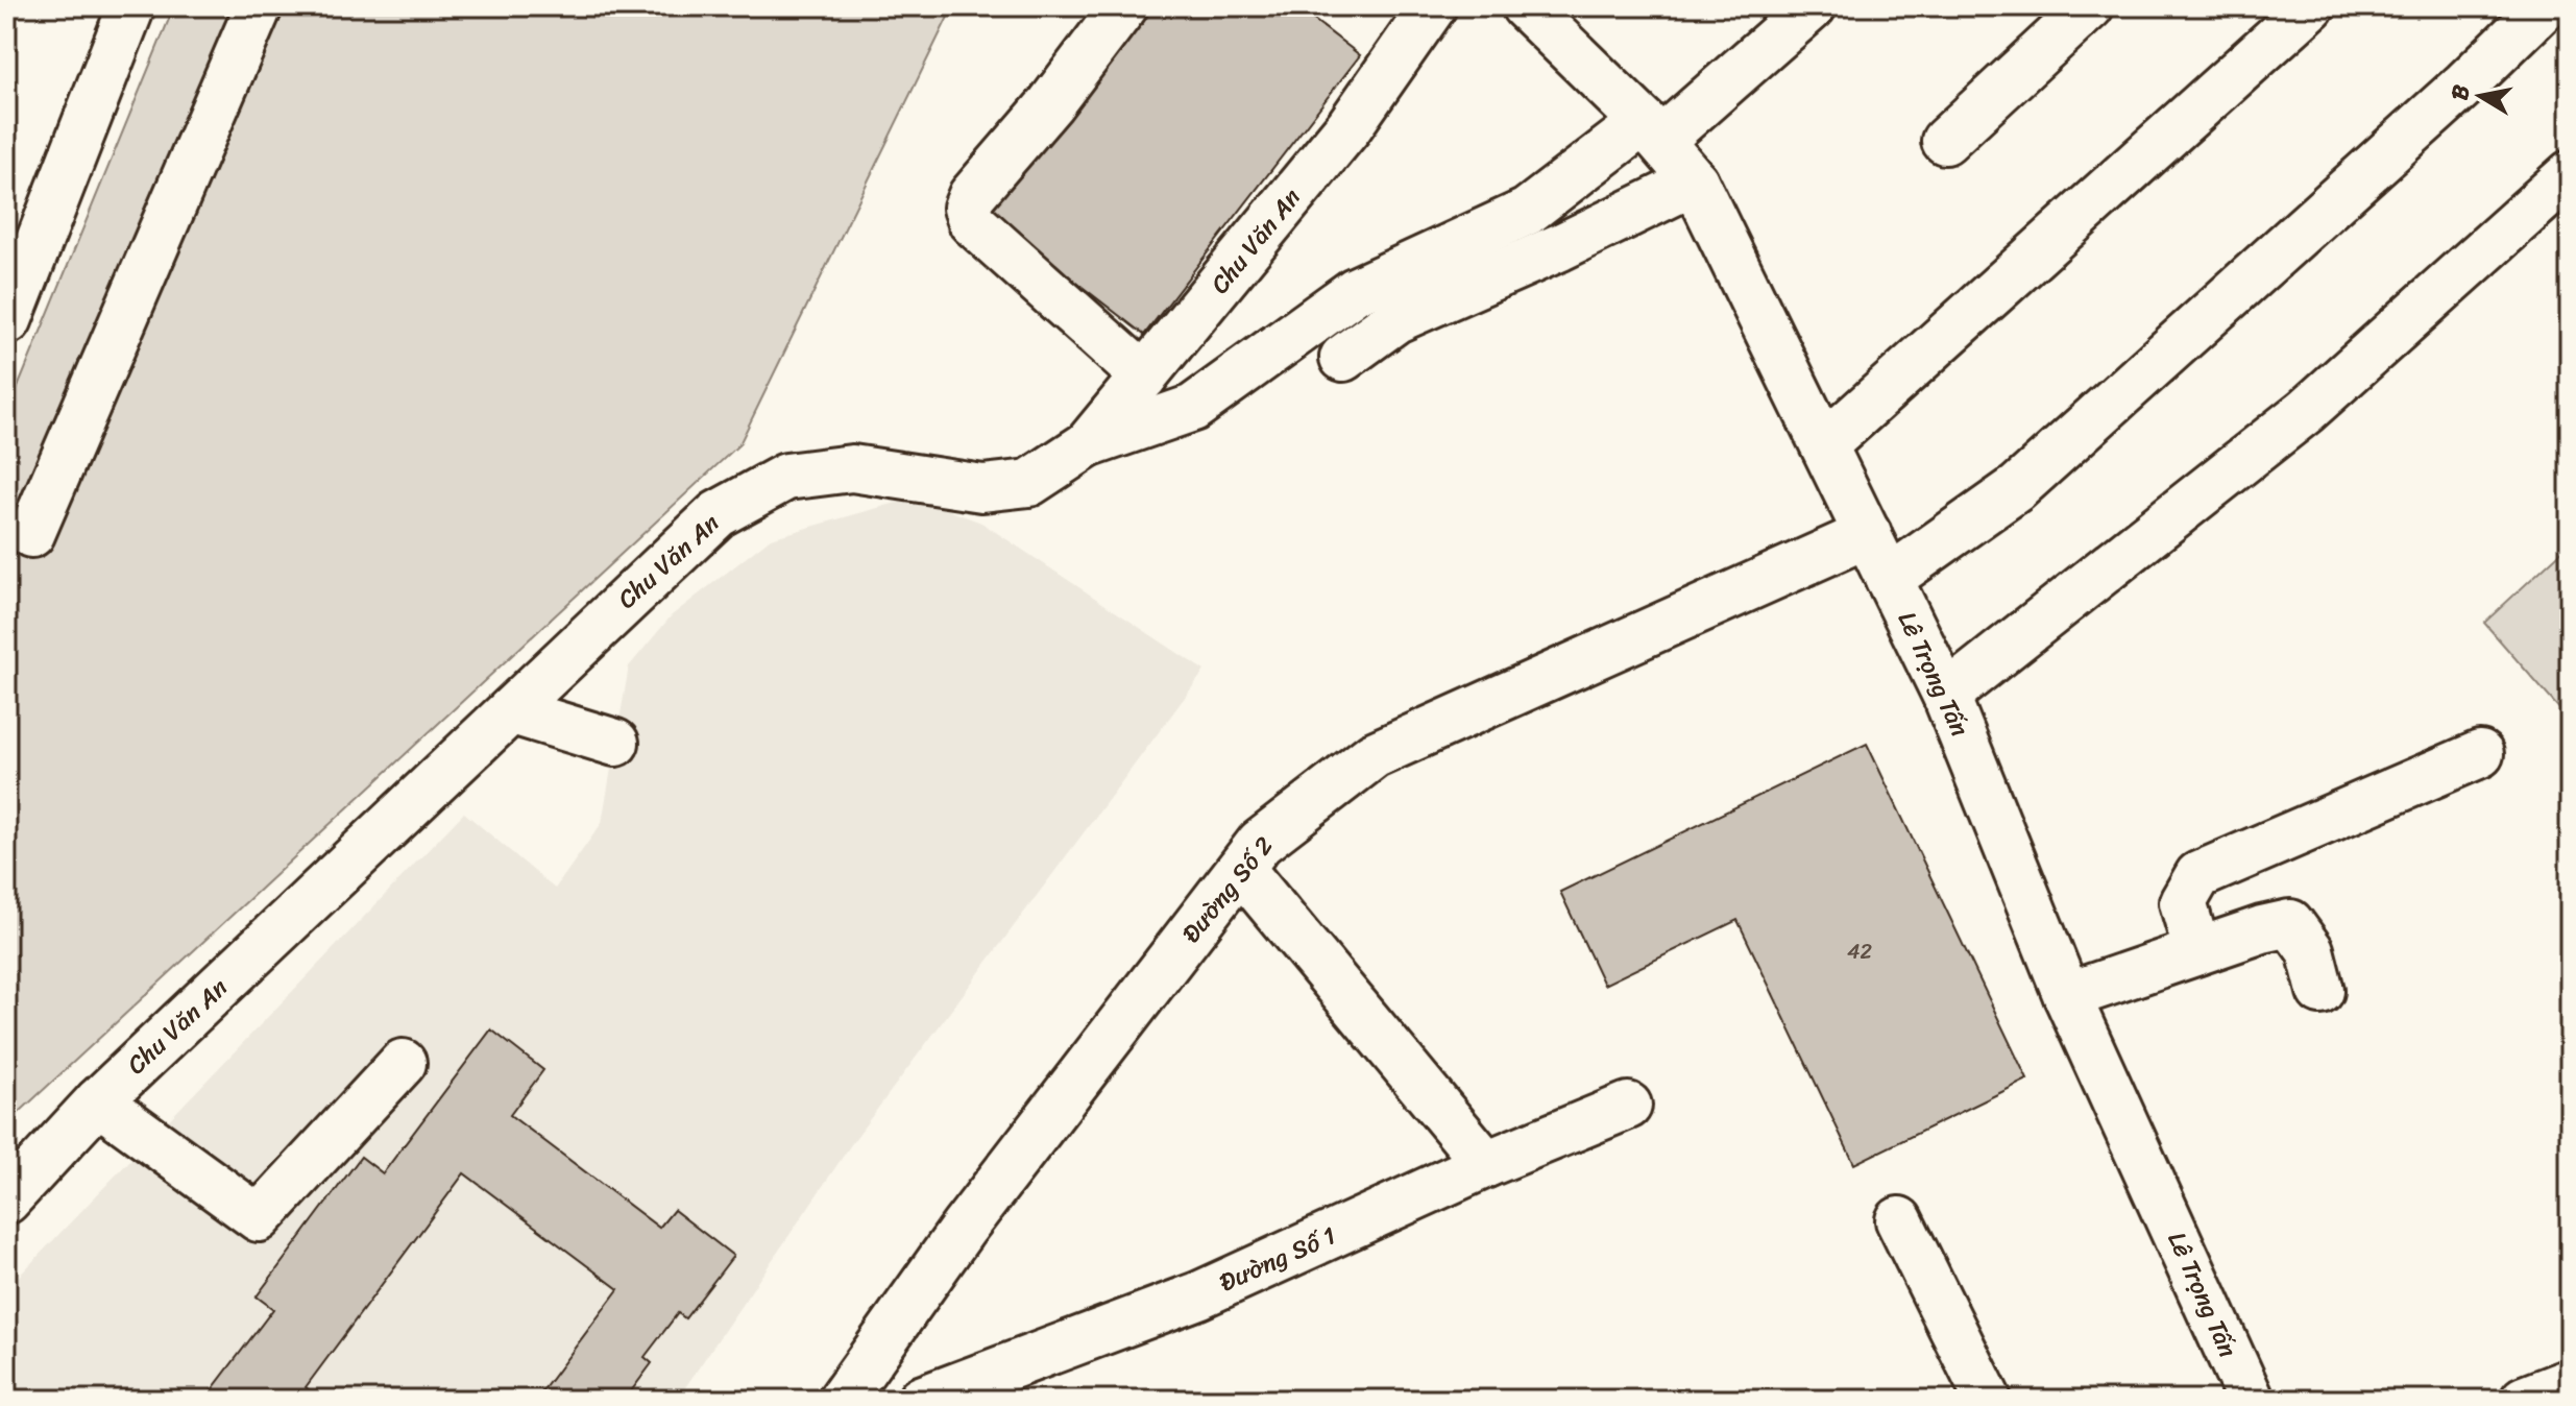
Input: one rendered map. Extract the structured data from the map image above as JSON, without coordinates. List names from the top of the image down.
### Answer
{
  "streets": {
    "street": [
      "Chu Văn An",
      "Lê Trọng Tấn",
      "Đường Số 2",
      "Đường Số 1"
    ]
  },
  "crossings": [
    ["Lê Trọng Tấn", "Đường Số 2"]
  ],
  "house_numbers": ["42"],
  "north": "left"
}
